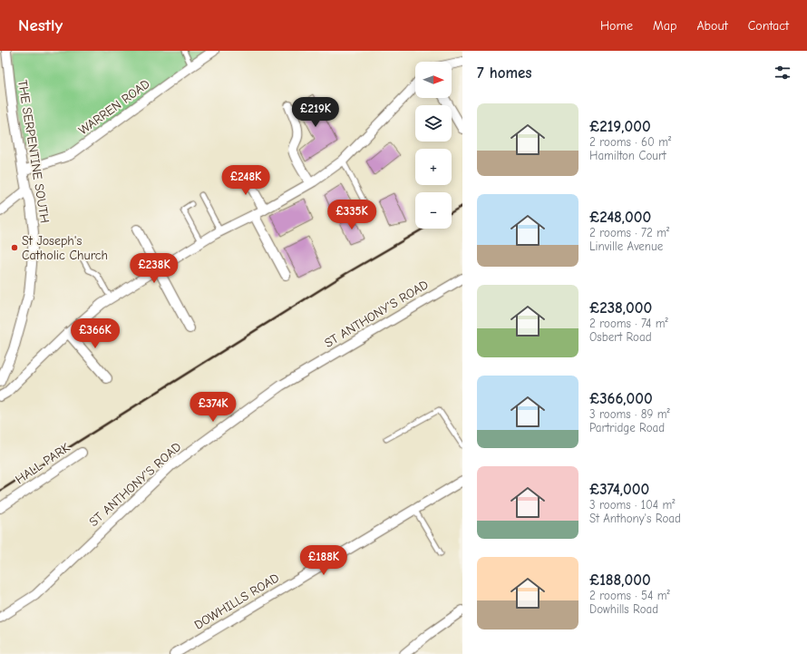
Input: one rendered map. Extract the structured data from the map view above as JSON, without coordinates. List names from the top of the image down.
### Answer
{
  "streets": {
    "street": [
      "WARREN ROAD",
      "THE SERPENTINE SOUTH",
      "ST ANTHONY'S ROAD",
      "HALL PARK",
      "DOWHILLS ROAD"
    ]
  },
  "crossings": [
    ["WARREN ROAD", "THE SERPENTINE SOUTH"]
  ],
  "places": ["St Joseph's Catholic Church"],
  "north": "right",
  "page": {
    "header": "Nestly",
    "nav": [
      "Home",
      "Map",
      "About",
      "Contact"
    ],
    "heading": "7 homes",
    "map_buttons": ["+", "−"],
    "list": [
      {
        "name": "£219,000",
        "note": "2 rooms · 60 m² · Hamilton Court"
      },
      {
        "name": "£248,000",
        "note": "2 rooms · 72 m² · Linville Avenue"
      },
      {
        "name": "£238,000",
        "note": "2 rooms · 74 m² · Osbert Road"
      },
      {
        "name": "£366,000",
        "note": "3 rooms · 89 m² · Partridge Road"
      },
      {
        "name": "£374,000",
        "note": "3 rooms · 104 m² · St Anthony's Road"
      },
      {
        "name": "£188,000",
        "note": "2 rooms · 54 m² · Dowhills Road"
      }
    ],
    "price": [
      "£219K",
      "£248K",
      "£335K",
      "£238K",
      "£366K",
      "£374K",
      "£188K"
    ]
  }
}
